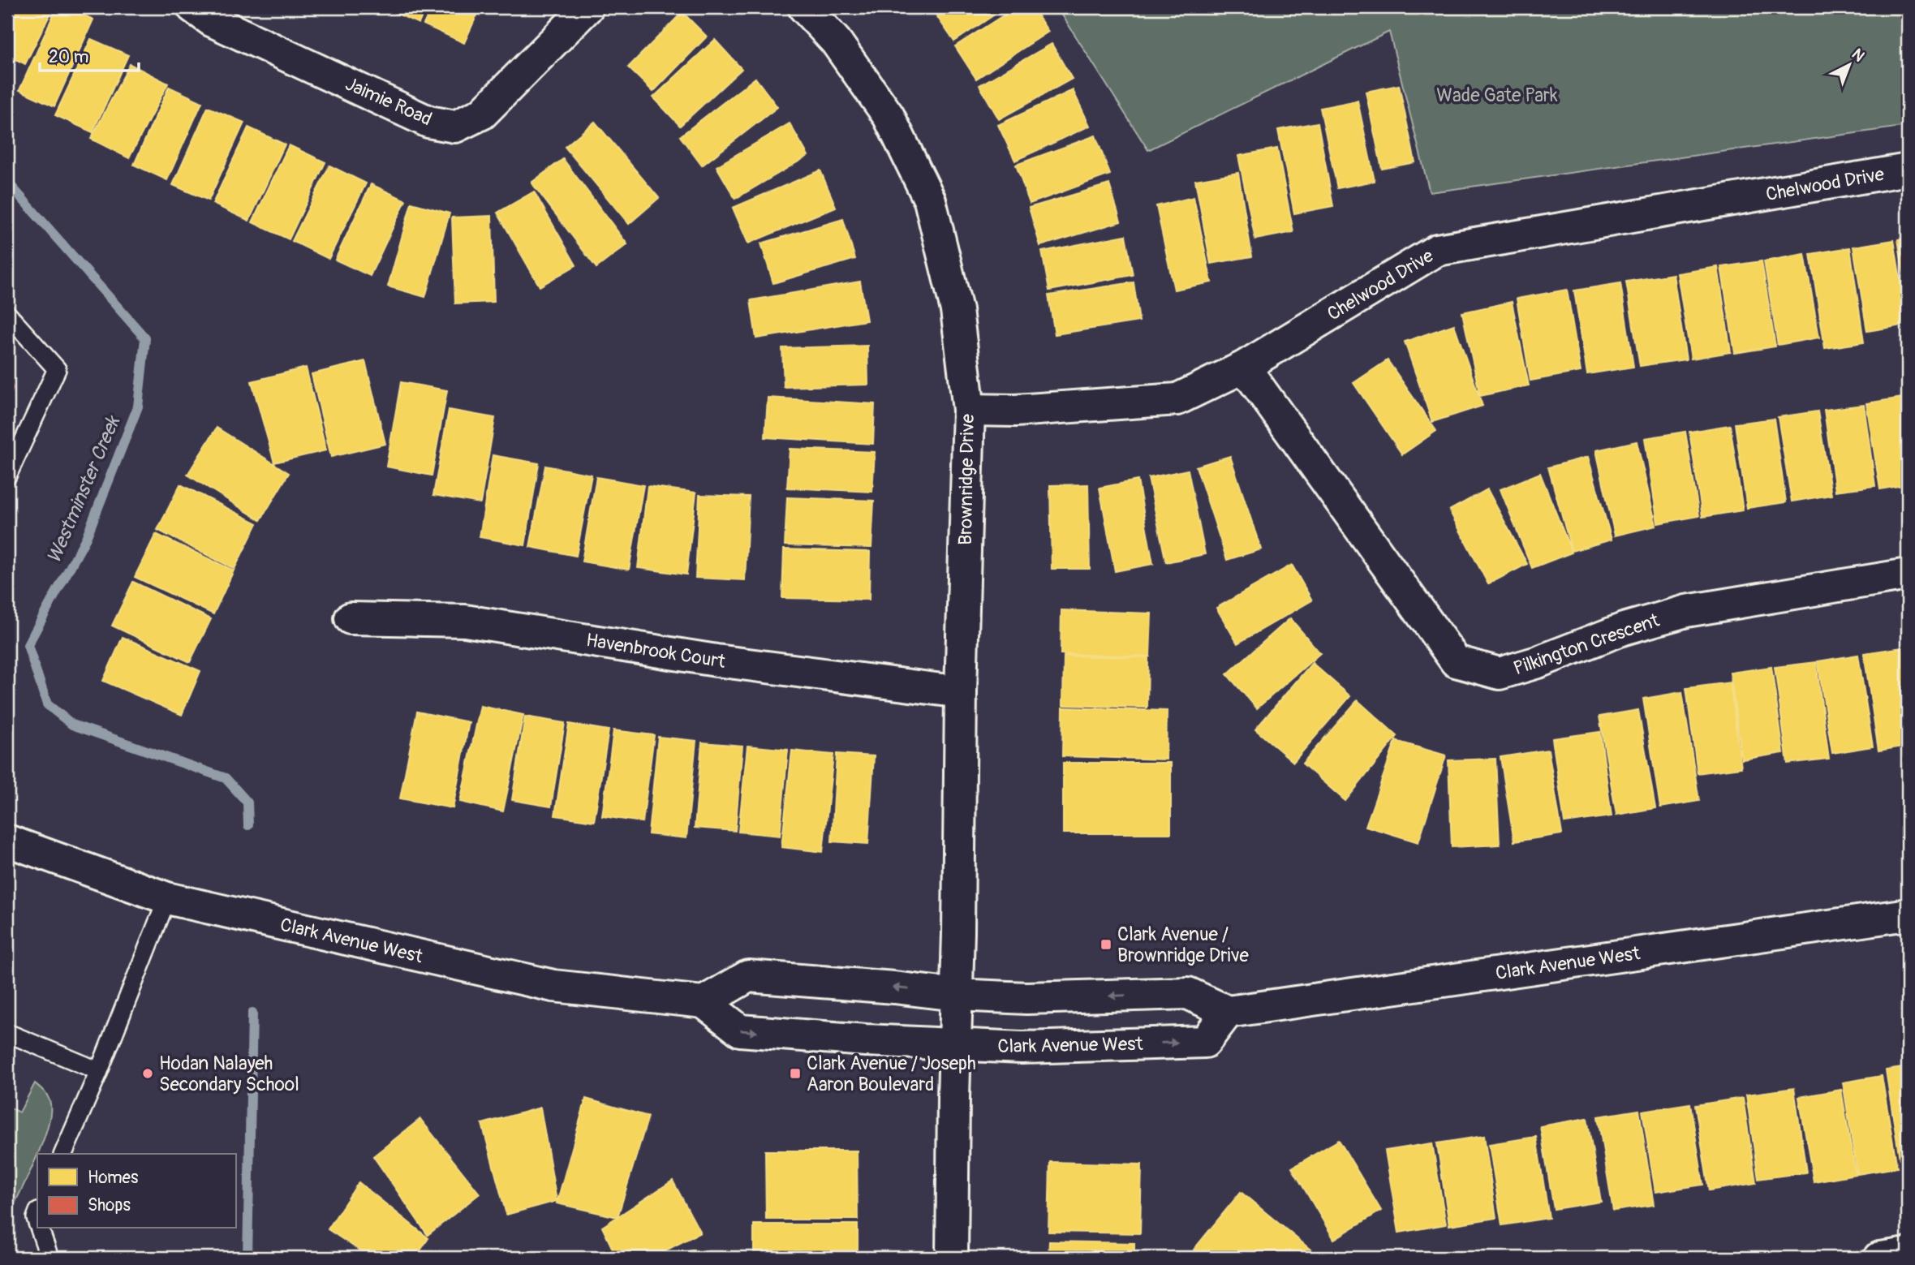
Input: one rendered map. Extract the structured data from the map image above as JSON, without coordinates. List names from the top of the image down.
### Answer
{
  "streets": {
    "street": [
      "Jaimie Road",
      "Chelwood Drive",
      "Brownridge Drive",
      "Pilkington Crescent",
      "Havenbrook Court",
      "Clark Avenue West"
    ]
  },
  "crossings": [
    ["Chelwood Drive", "Brownridge Drive"],
    ["Chelwood Drive", "Pilkington Crescent"],
    ["Brownridge Drive", "Havenbrook Court"],
    ["Brownridge Drive", "Clark Avenue West"]
  ],
  "water": ["Westminster Creek"],
  "parks": ["Wade Gate Park"],
  "places": {
    "transit": ["Clark Avenue / Brownridge Drive", "Clark Avenue / Joseph Aaron Boulevard"],
    "other": ["Hodan Nalayeh Secondary School"]
  },
  "legend": ["Homes", "Shops"],
  "scale_bar": "20 m",
  "north": "top right"
}
